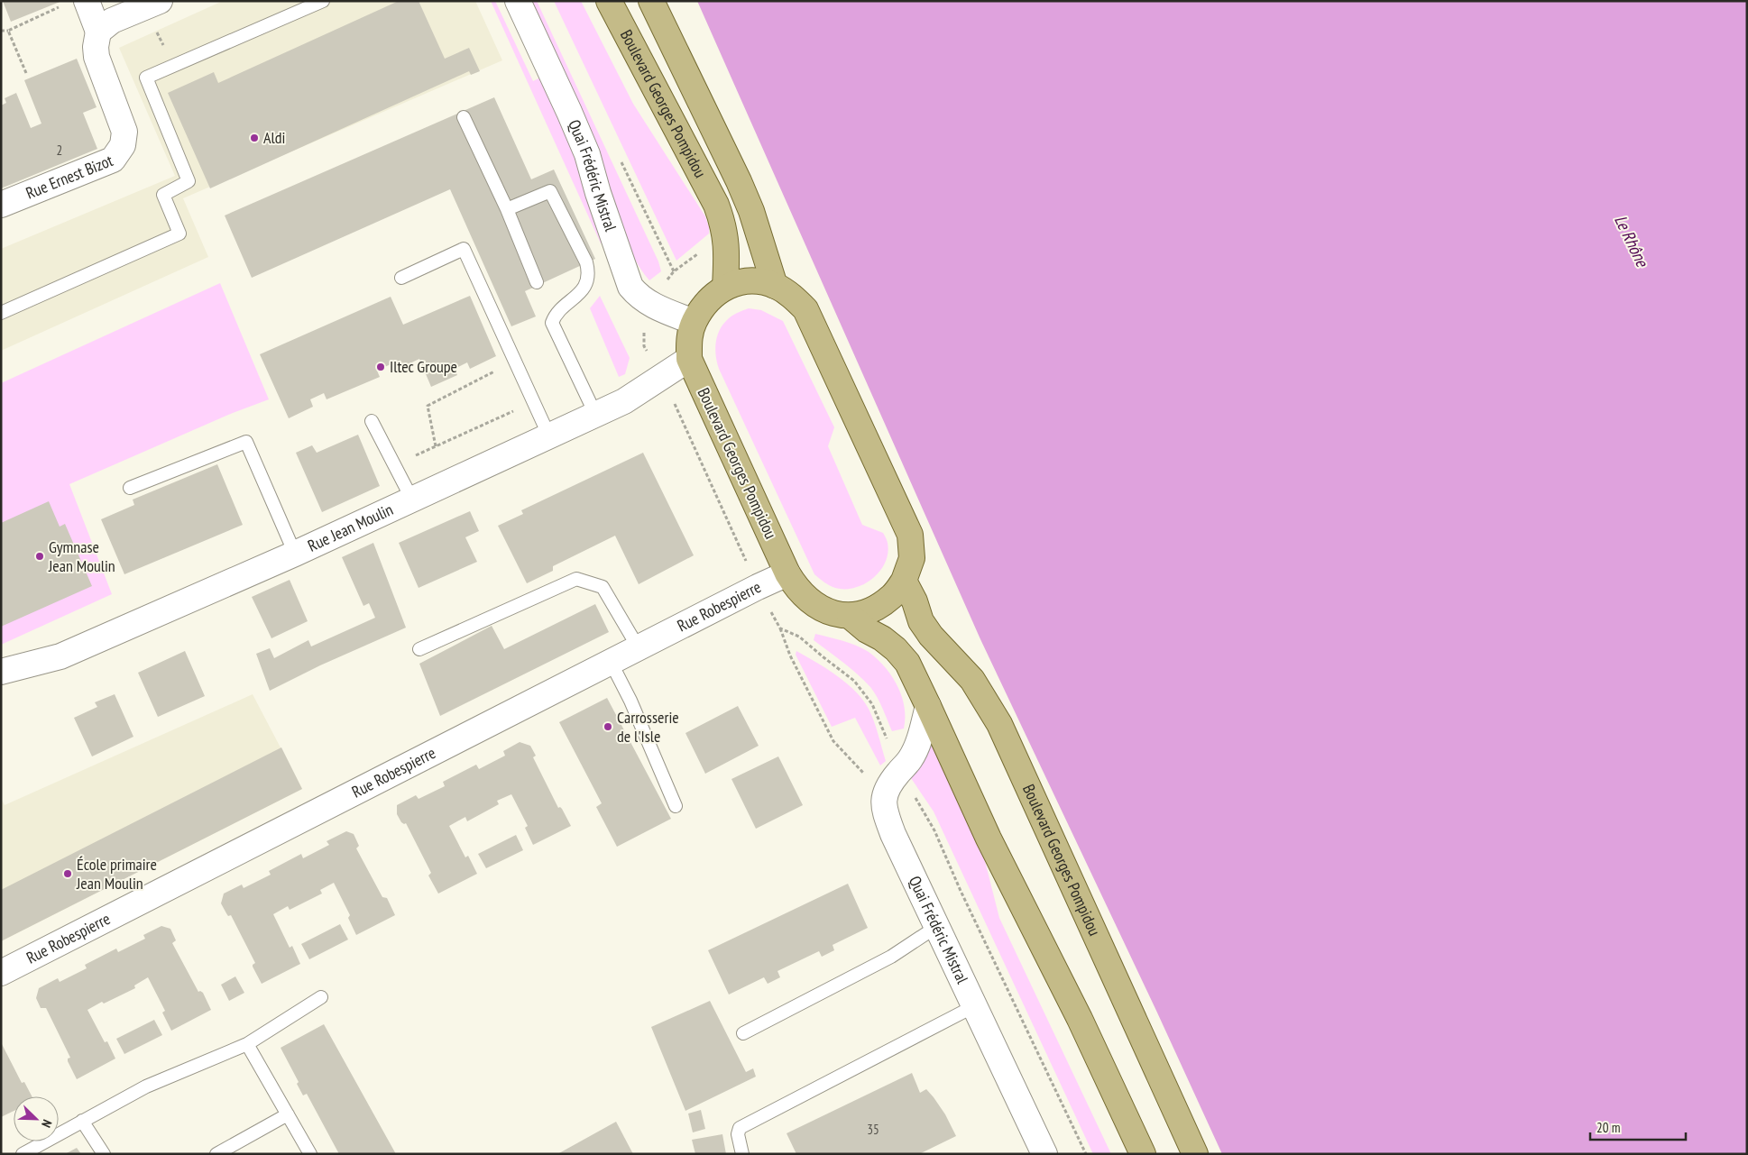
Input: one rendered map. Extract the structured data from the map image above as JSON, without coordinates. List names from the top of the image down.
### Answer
{
  "streets": {
    "main road": ["Boulevard Georges Pompidou"],
    "street": [
      "Rue Ernest Bizot",
      "Quai Frédéric Mistral",
      "Rue Jean Moulin",
      "Rue Robespierre"
    ]
  },
  "crossings": [
    ["Boulevard Georges Pompidou", "Quai Frédéric Mistral"],
    ["Boulevard Georges Pompidou", "Rue Jean Moulin"],
    ["Boulevard Georges Pompidou", "Rue Robespierre"]
  ],
  "water": ["Le Rhône"],
  "places": [
    "Aldi",
    "Iltec Groupe",
    "Gymnase Jean Moulin",
    "Carrosserie de l'Isle",
    "École primaire Jean Moulin"
  ],
  "house_numbers": ["2", "35"],
  "scale_bar": "20 m",
  "north": "bottom right"
}
